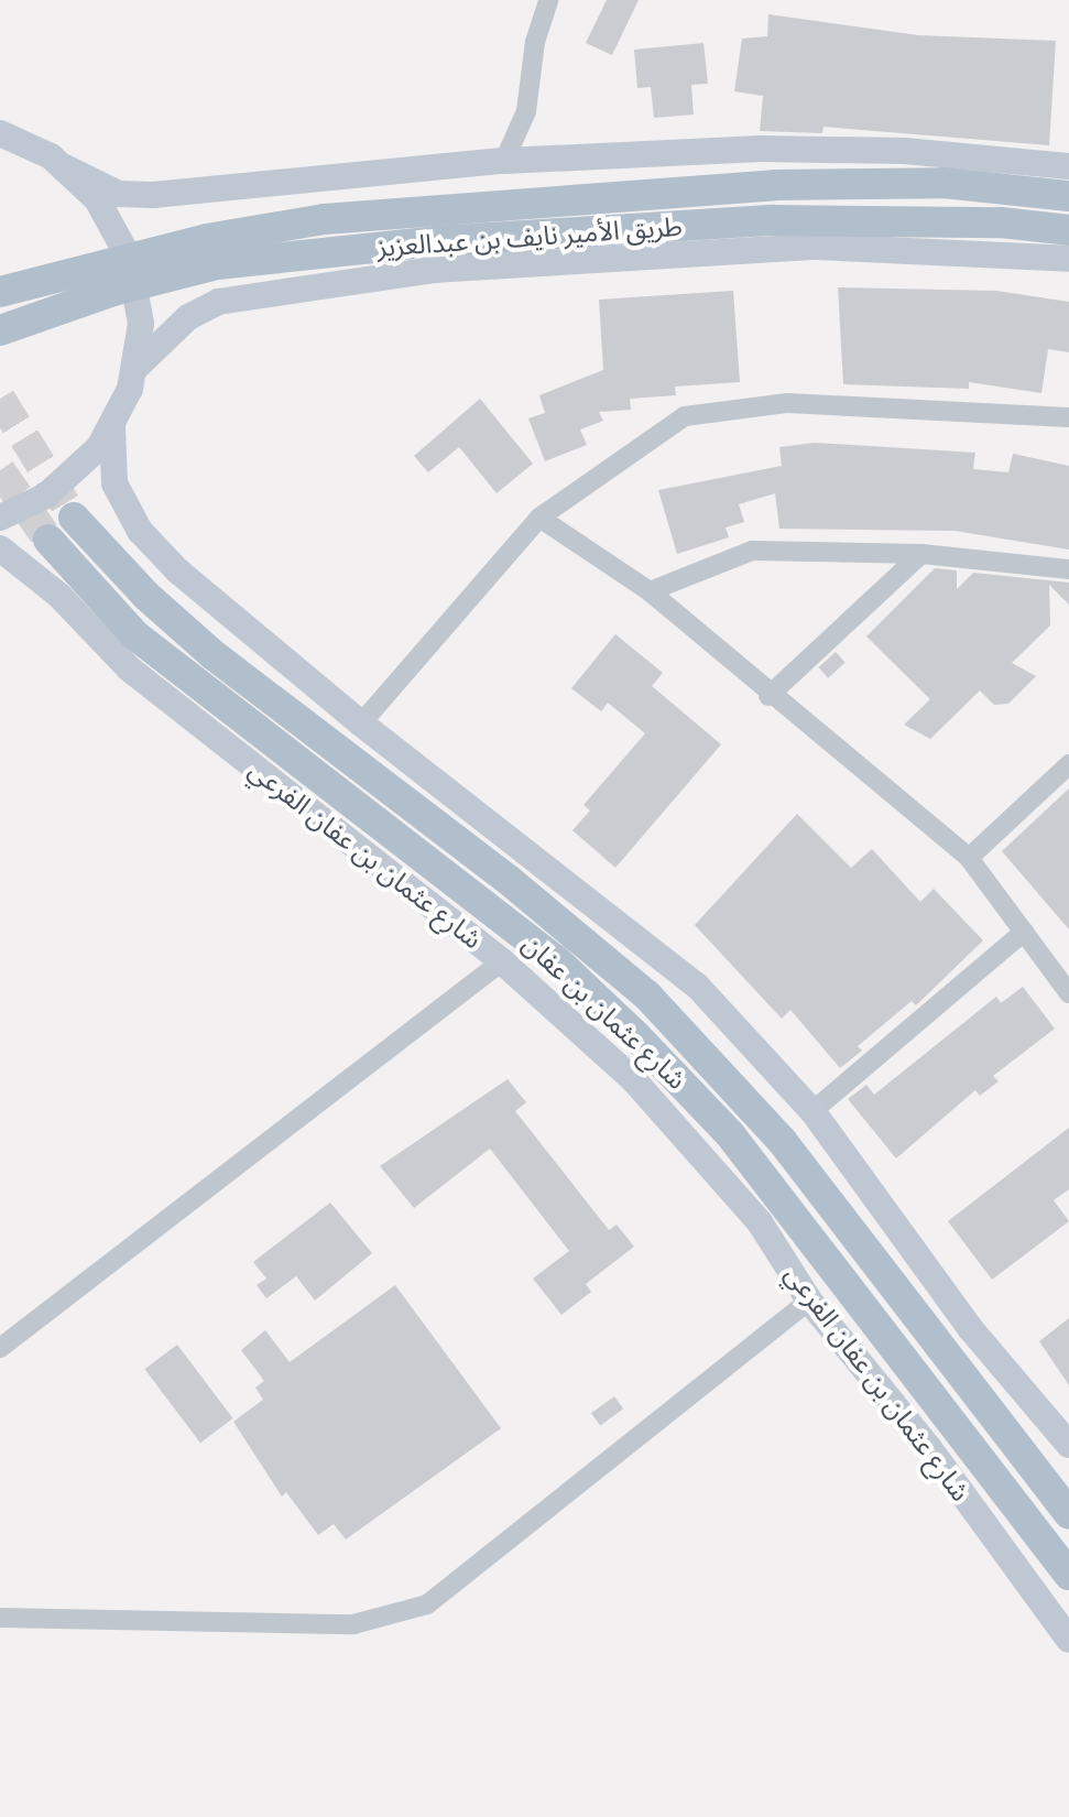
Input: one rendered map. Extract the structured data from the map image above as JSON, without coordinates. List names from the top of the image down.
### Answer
{
  "streets": {
    "main road": ["طريق الأمير نايف بن عبدالعزيز", "شارع عثمان بن عفان الفرعي", "شارع عثمان بن عفان"]
  }
}
